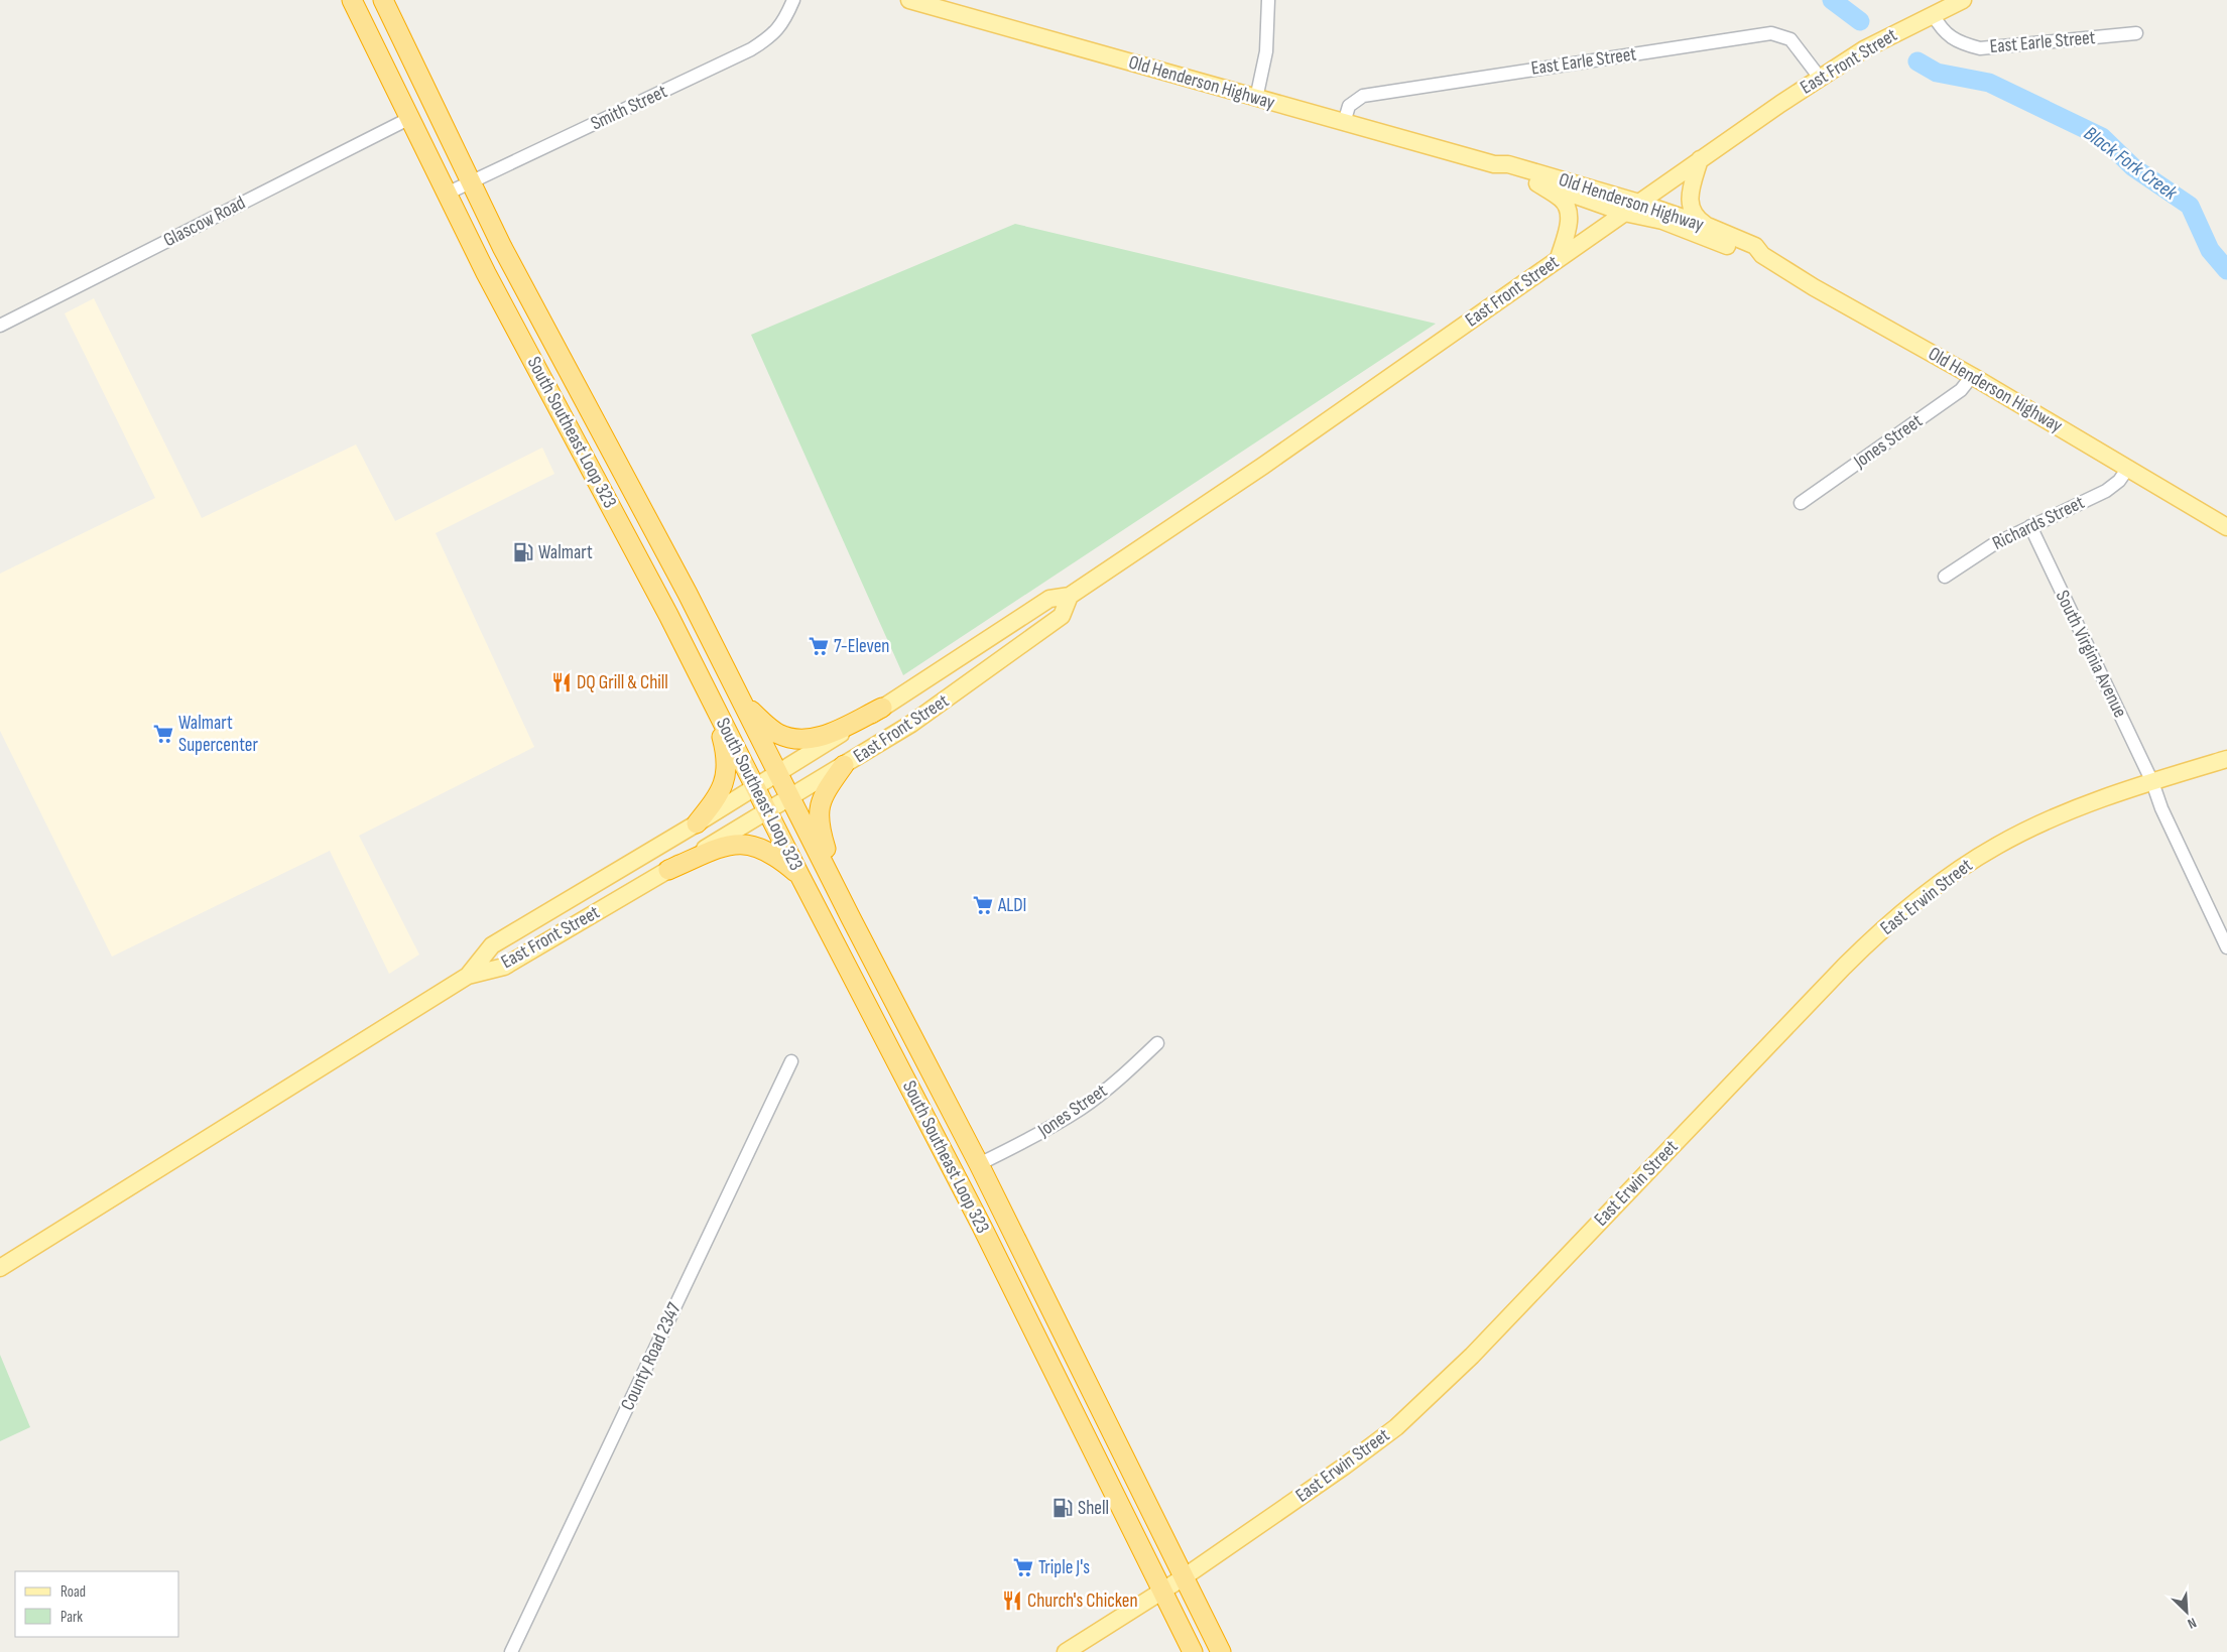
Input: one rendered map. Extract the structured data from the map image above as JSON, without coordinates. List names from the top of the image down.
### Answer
{
  "streets": {
    "highway": ["South Southeast Loop 323"],
    "main road": ["East Front Street", "Old Henderson Highway", "East Erwin Street"],
    "street": [
      "East Earle Street",
      "Smith Street",
      "Glascow Road",
      "Jones Street",
      "Richards Street",
      "South Virginia Avenue",
      "County Road 2347"
    ]
  },
  "crossings": [
    ["East Earle Street", "East Front Street"],
    ["East Earle Street", "Old Henderson Highway"],
    ["East Front Street", "Old Henderson Highway"],
    ["East Front Street", "South Southeast Loop 323"],
    ["Old Henderson Highway", "Jones Street"],
    ["Old Henderson Highway", "Richards Street"],
    ["Smith Street", "South Southeast Loop 323"],
    ["Glascow Road", "South Southeast Loop 323"],
    ["South Southeast Loop 323", "Jones Street"],
    ["South Southeast Loop 323", "East Erwin Street"],
    ["Richards Street", "South Virginia Avenue"],
    ["South Virginia Avenue", "East Erwin Street"]
  ],
  "water": ["Black Fork Creek"],
  "places": {
    "fuel station": ["Walmart", "Shell"],
    "supermarket": [
      "7-Eleven",
      "Walmart Supercenter",
      "ALDI",
      "Triple J's"
    ],
    "restaurant": ["DQ Grill & Chill", "Church's Chicken"]
  },
  "legend": ["Road", "Park"],
  "north": "bottom right"
}
